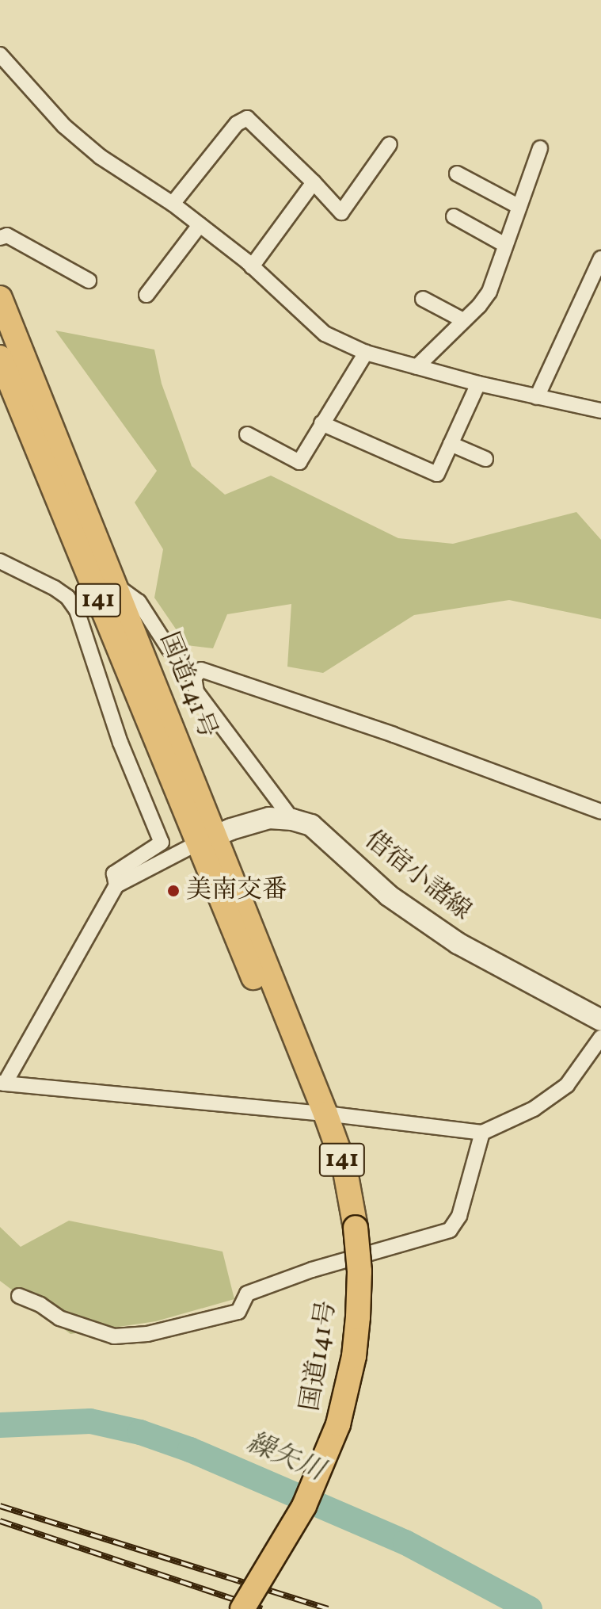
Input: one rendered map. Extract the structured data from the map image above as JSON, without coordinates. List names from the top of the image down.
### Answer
{
  "streets": {
    "highway": ["141", "国道141号"],
    "main road": ["借宿小諸線"]
  },
  "crossings": [
    ["国道141号", "借宿小諸線"]
  ],
  "water": ["繰矢川"],
  "places": ["美南交番"]
}
